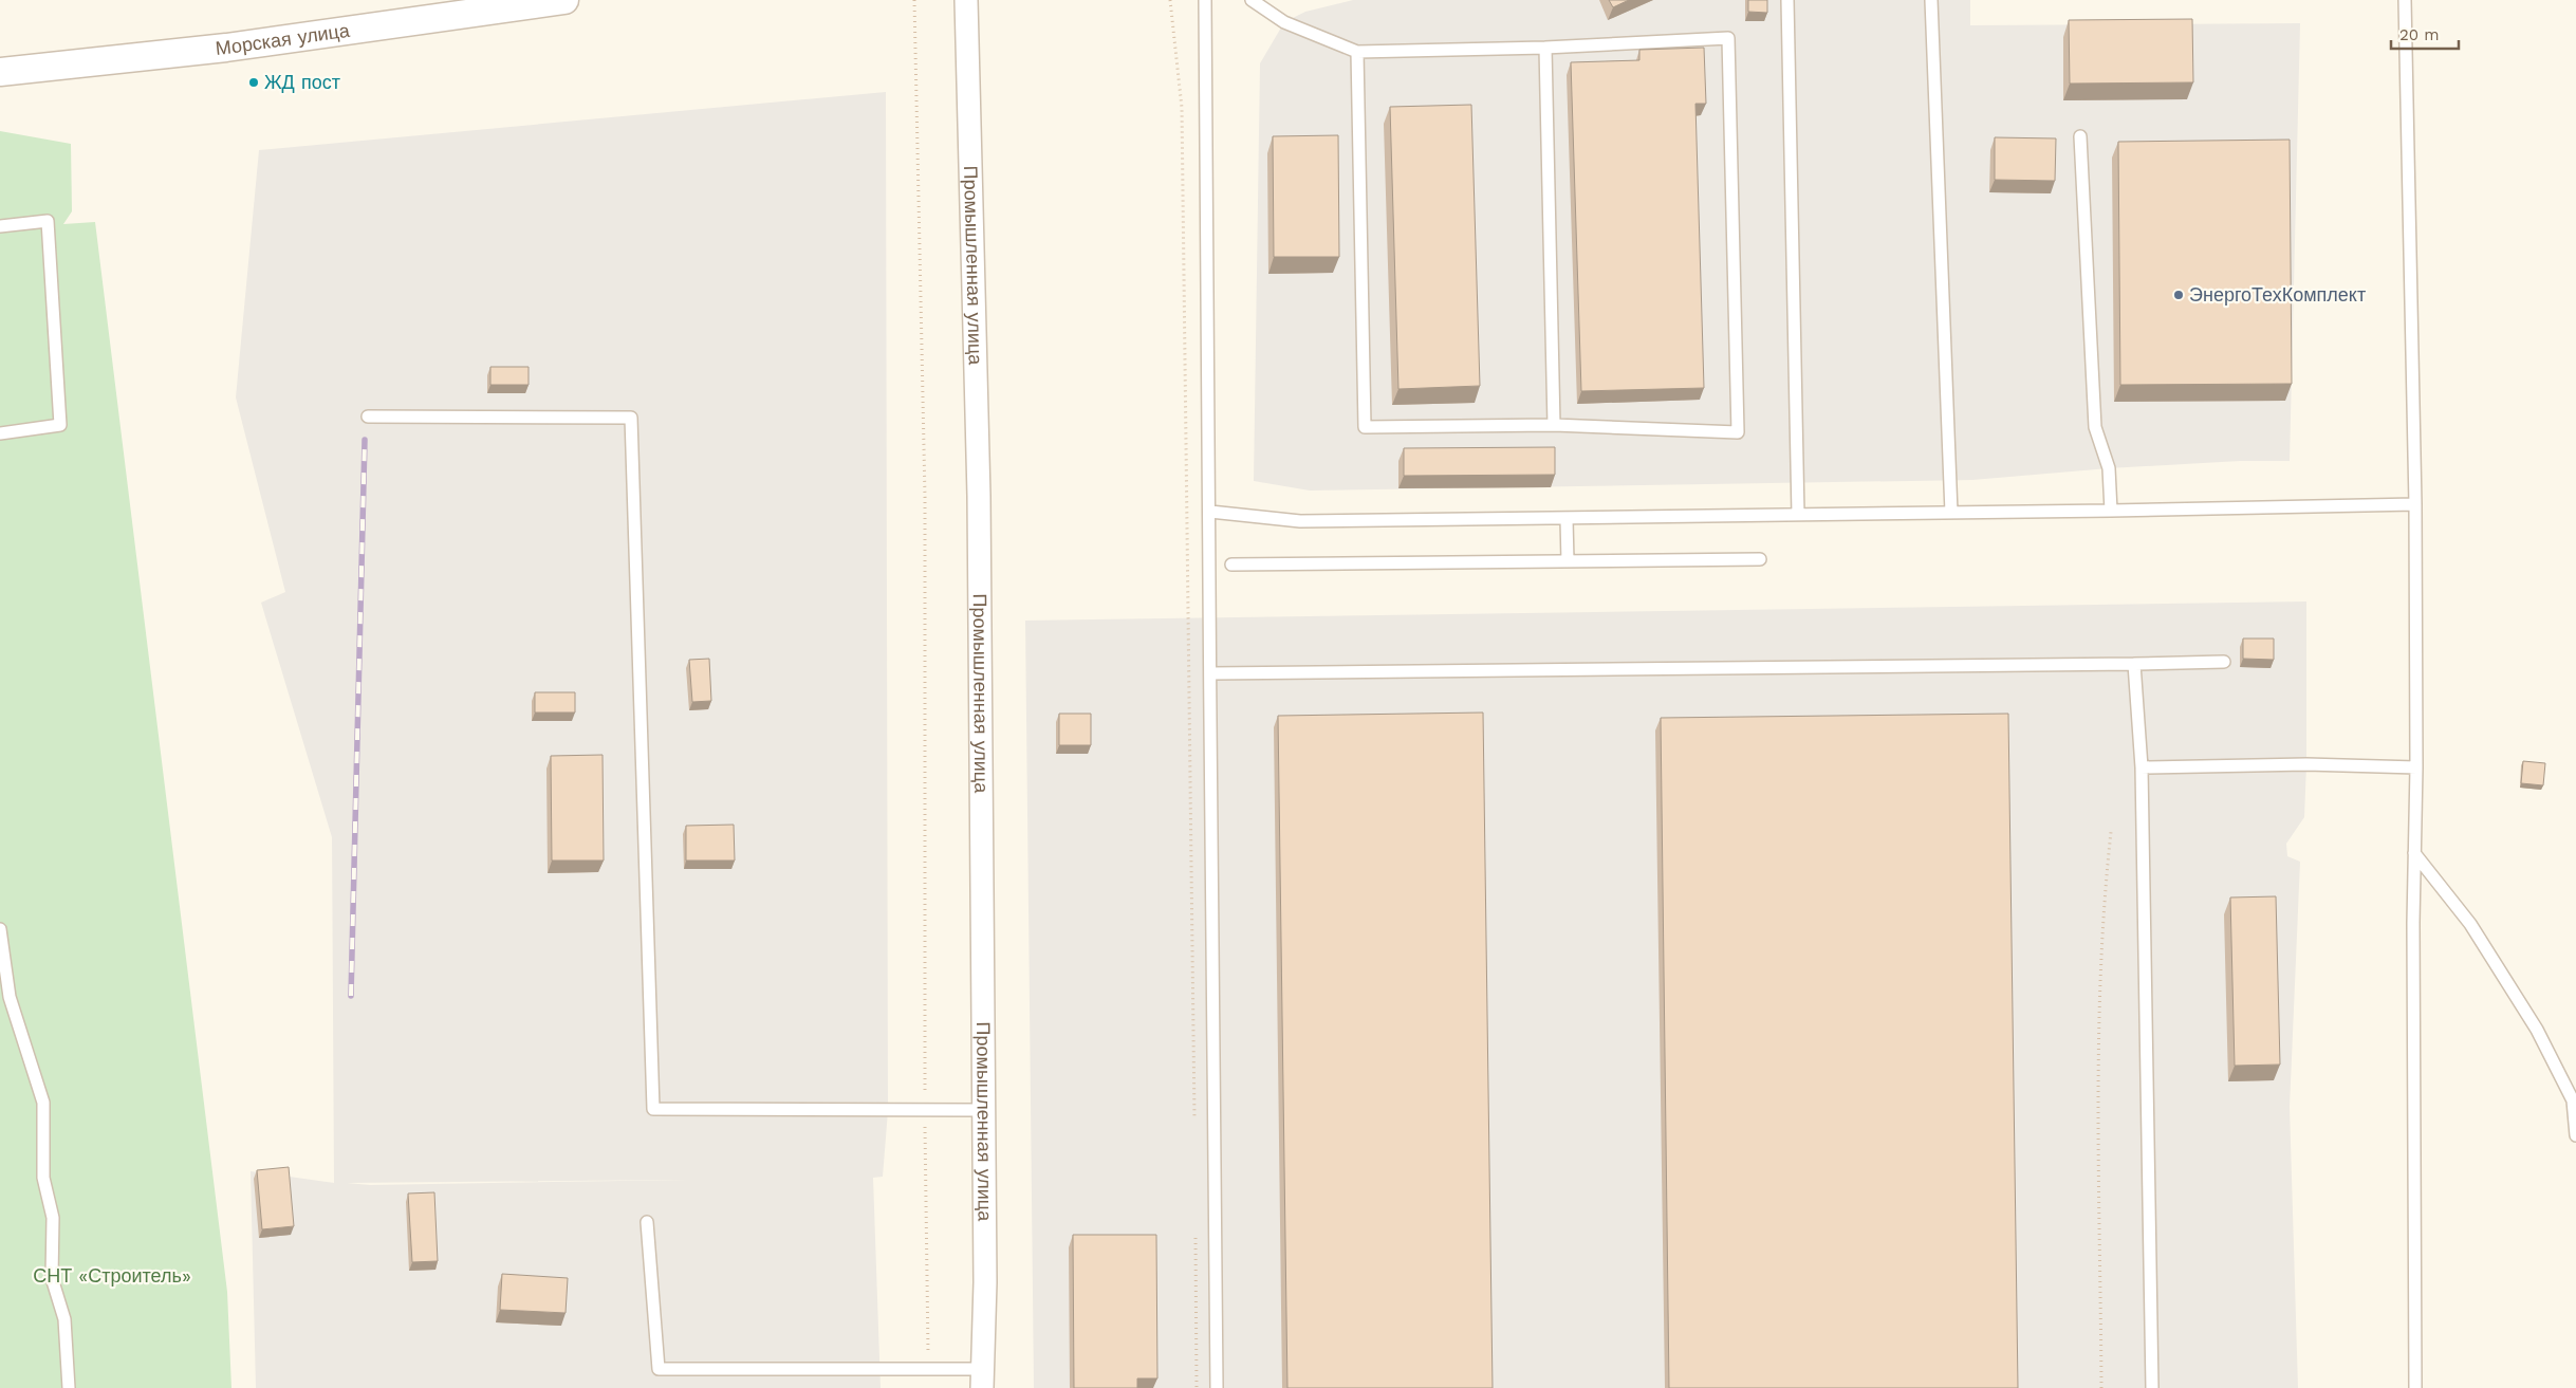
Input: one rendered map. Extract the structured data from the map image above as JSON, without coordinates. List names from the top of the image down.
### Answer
{
  "streets": {
    "street": ["Морская улица", "Промышленная улица"]
  },
  "parks": ["СНТ «Строитель»"],
  "places": ["ЖД пост", "ЭнергоТехКомплект"],
  "scale_bar": "20 m"
}
